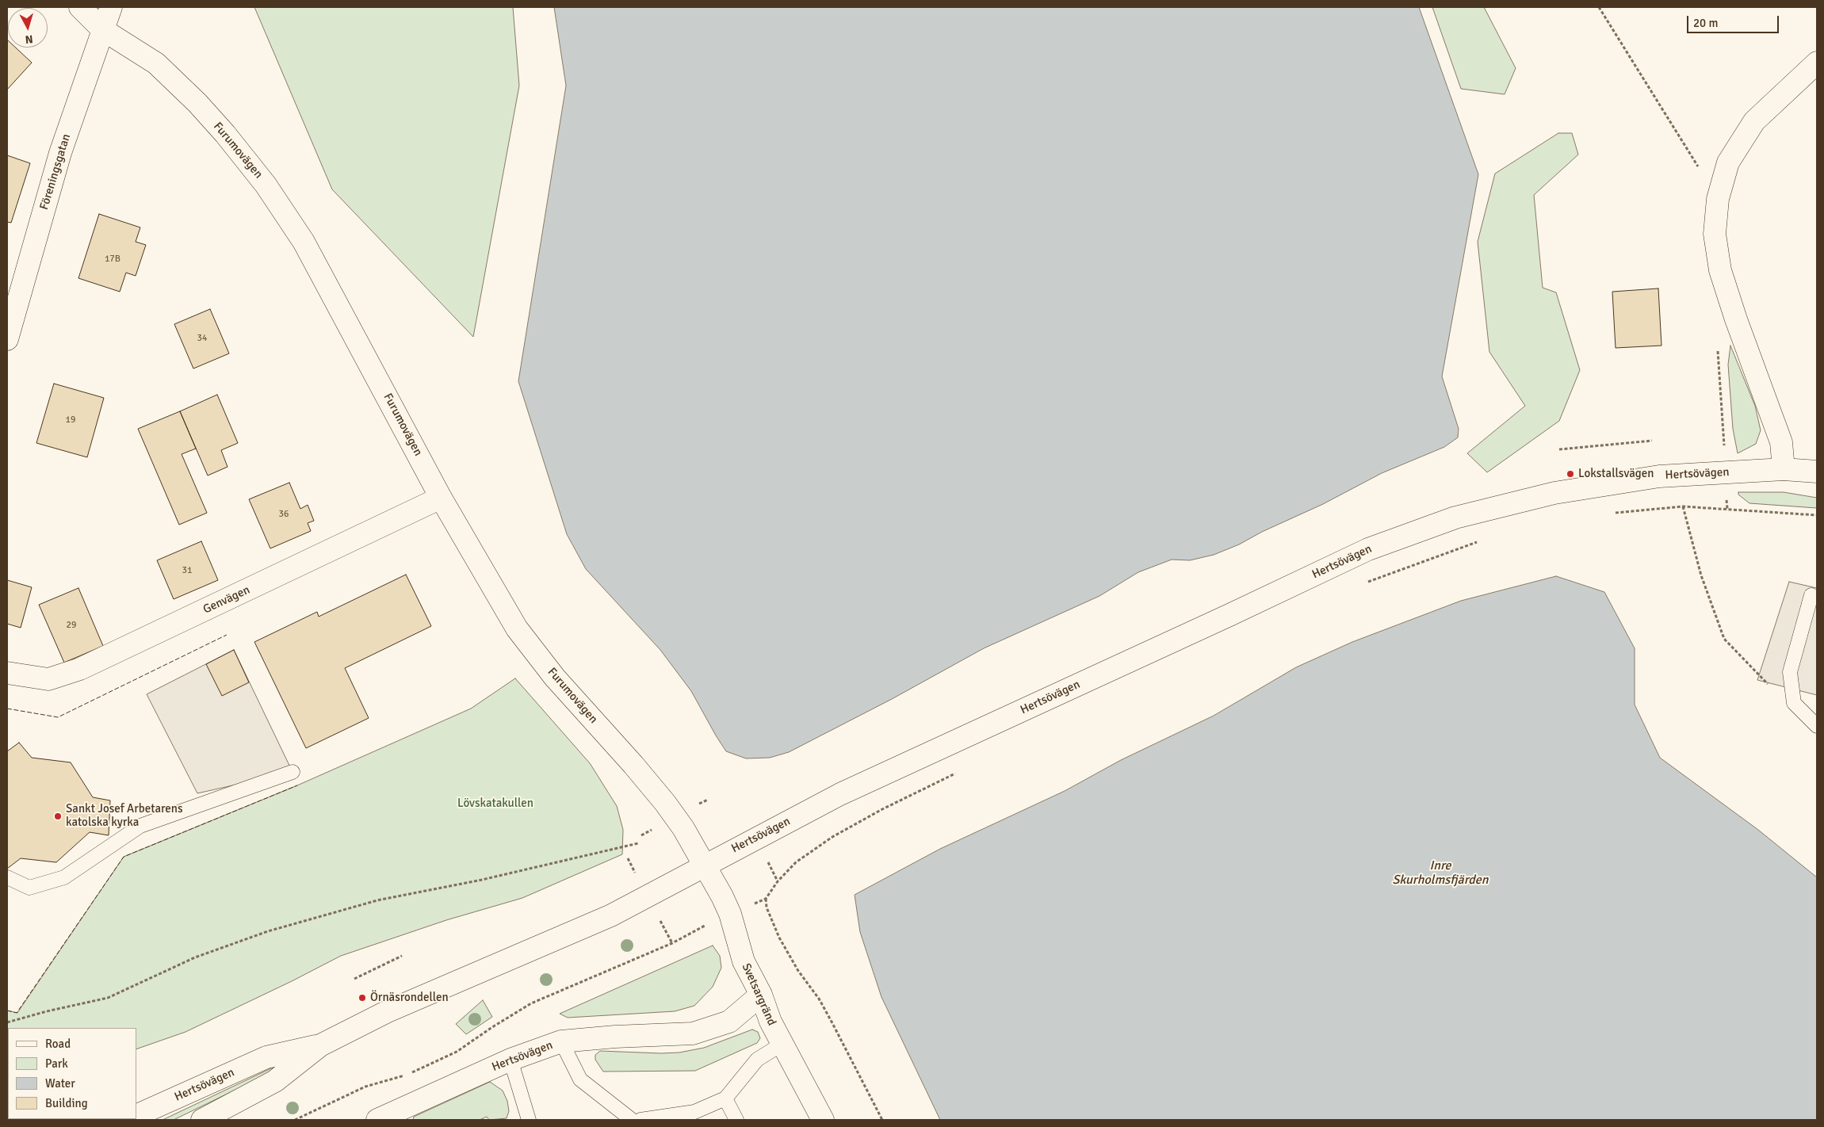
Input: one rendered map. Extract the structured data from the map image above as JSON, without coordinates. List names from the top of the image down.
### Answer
{
  "streets": {
    "street": [
      "Furumovägen",
      "Föreningsgatan",
      "Hertsövägen",
      "Genvägen",
      "Svetsargränd"
    ]
  },
  "crossings": [
    ["Furumovägen", "Föreningsgatan"],
    ["Furumovägen", "Hertsövägen"],
    ["Furumovägen", "Genvägen"],
    ["Furumovägen", "Svetsargränd"],
    ["Hertsövägen", "Svetsargränd"]
  ],
  "water": ["Inre Skurholmsfjärden"],
  "parks": ["Lövskatakullen"],
  "places": ["Lokstallsvägen", "Sankt Josef Arbetarens katolska kyrka", "Örnäsrondellen"],
  "house_numbers": [
    "17B",
    "34",
    "19",
    "36",
    "31",
    "29"
  ],
  "legend": [
    "Road",
    "Park",
    "Water",
    "Building"
  ],
  "scale_bar": "20 m",
  "north": "bottom"
}
